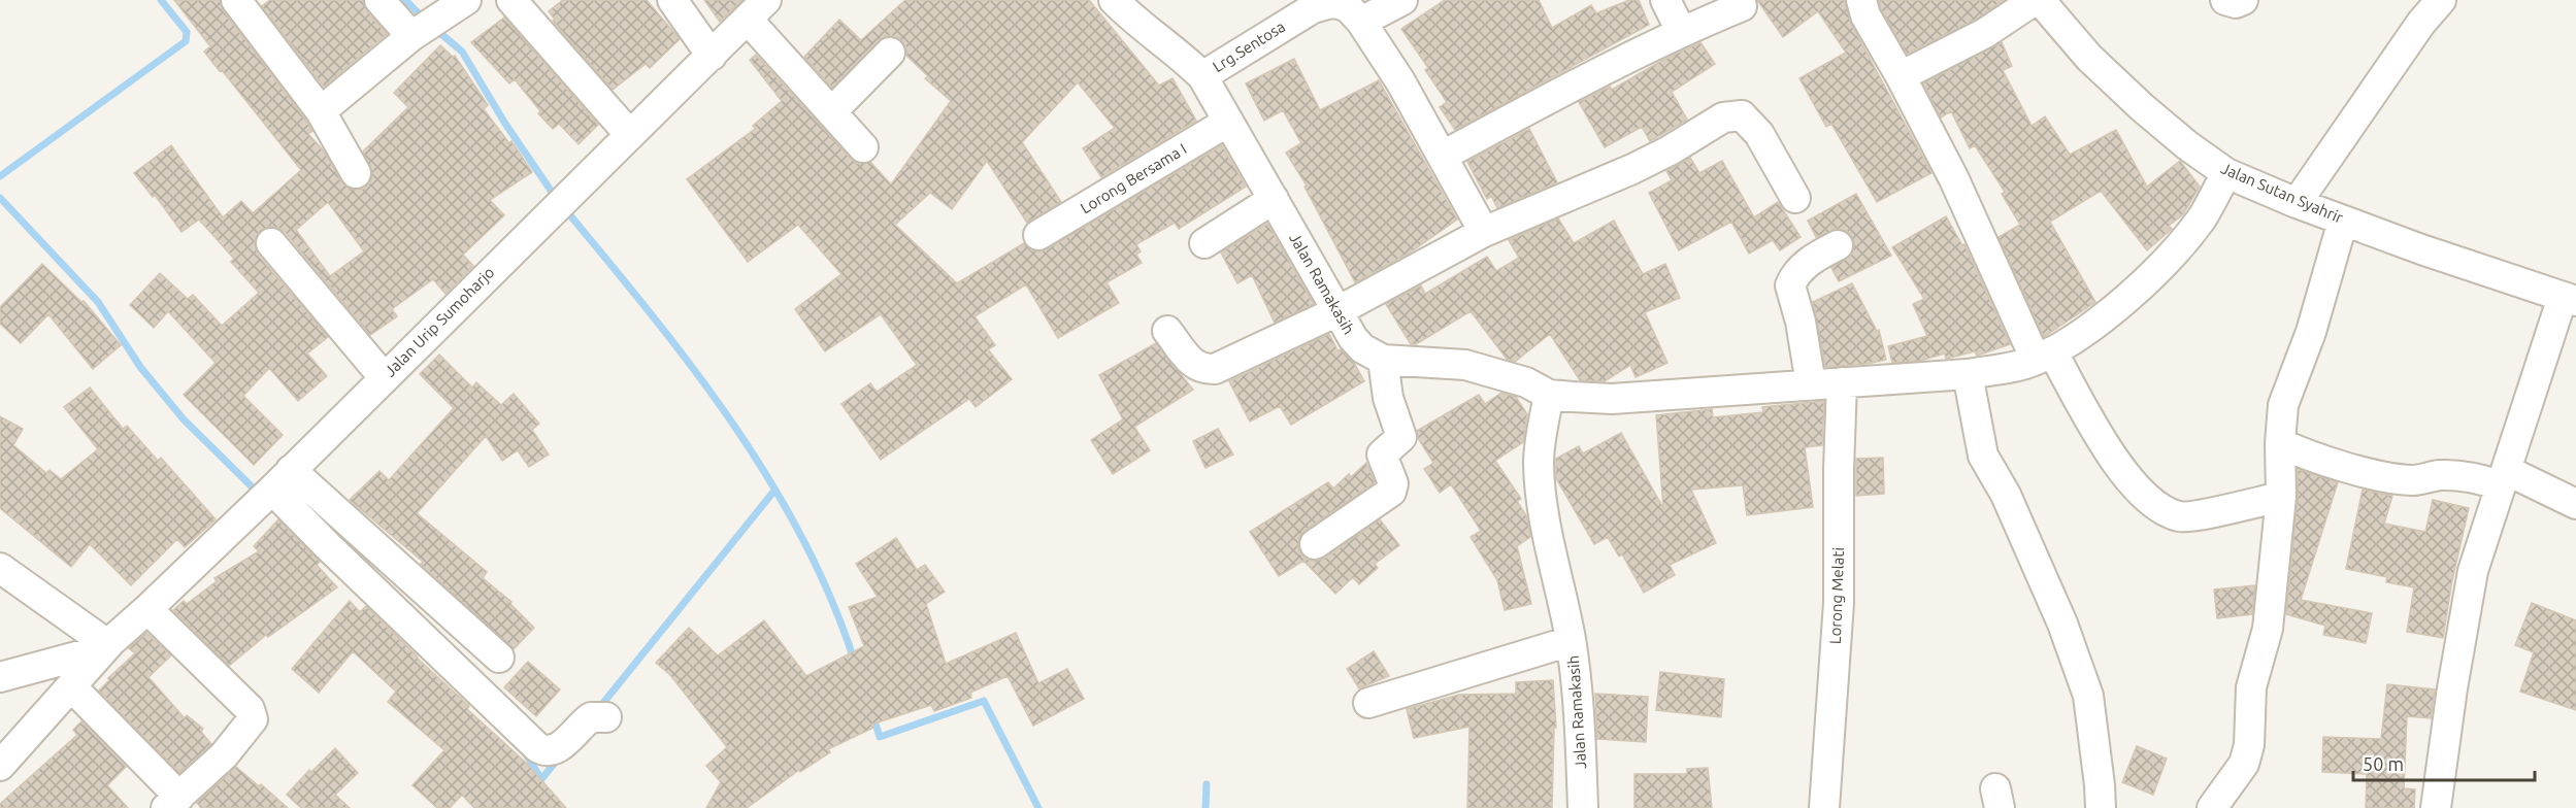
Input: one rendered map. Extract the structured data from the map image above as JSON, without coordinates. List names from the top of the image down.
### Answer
{
  "streets": {
    "street": [
      "Lrg.Sentosa",
      "Lorong Bersama I",
      "Jalan Sutan Syahrir",
      "Jalan Ramakasih",
      "Jalan Urip Sumoharjo",
      "Lorong Melati"
    ]
  },
  "crossings": [
    ["Lrg.Sentosa", "Jalan Ramakasih"],
    ["Lorong Bersama I", "Jalan Ramakasih"]
  ],
  "scale_bar": "50 m"
}
